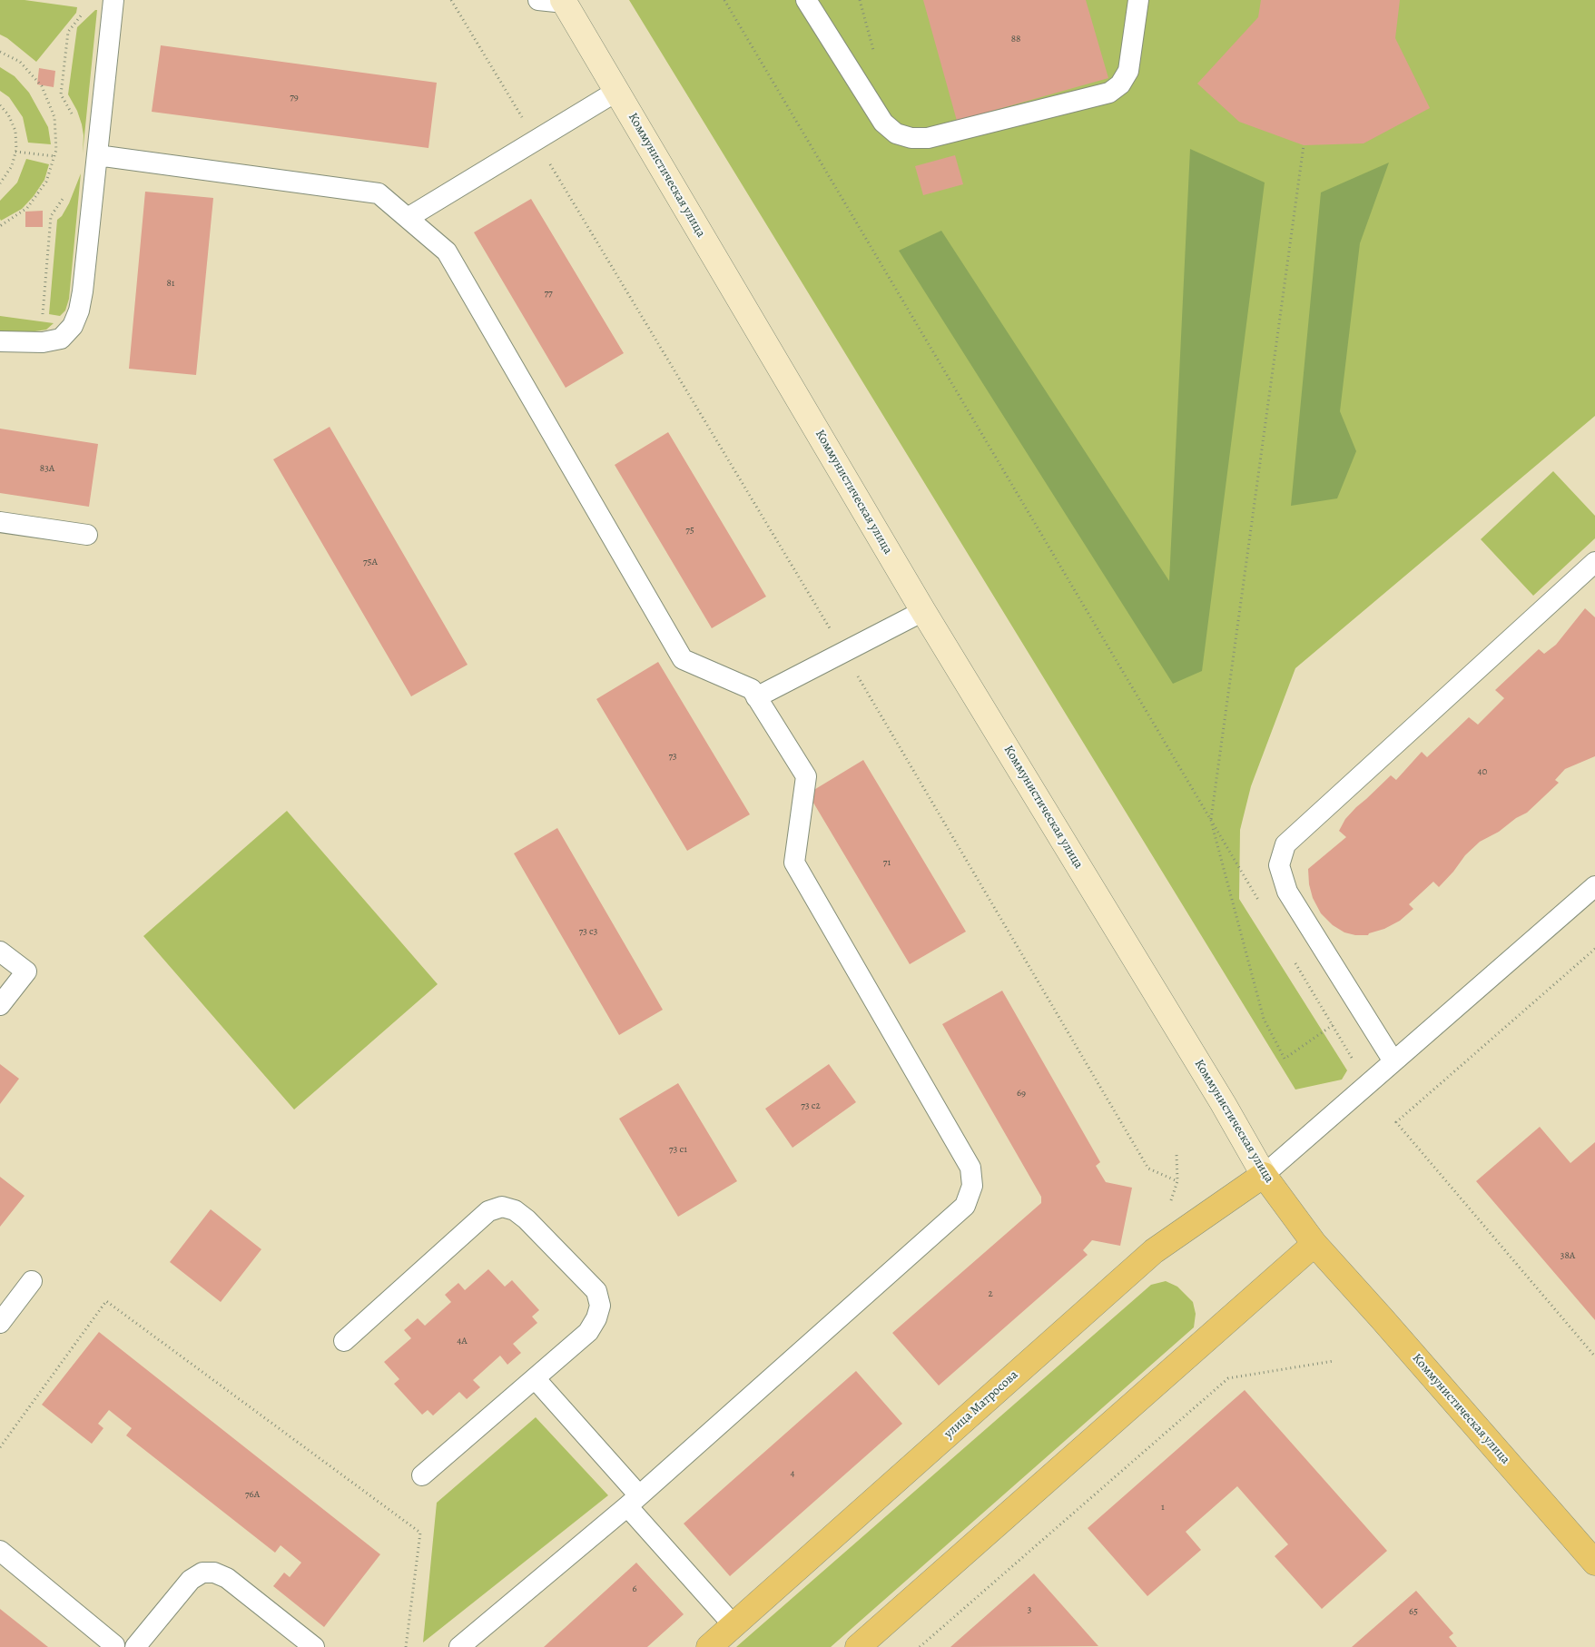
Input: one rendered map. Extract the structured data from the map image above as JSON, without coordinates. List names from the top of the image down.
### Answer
{
  "streets": {
    "main road": ["Коммунистическая улица", "улица Матросова"]
  },
  "crossings": [
    ["Коммунистическая улица", "улица Матросова"]
  ],
  "house_numbers": [
    "88",
    "79",
    "81",
    "77",
    "83А",
    "75",
    "75А",
    "73",
    "40",
    "71",
    "73 с3",
    "69",
    "73 с2",
    "73 с1",
    "38А",
    "2",
    "4А",
    "4",
    "76А",
    "1",
    "6",
    "3",
    "65"
  ]
}
